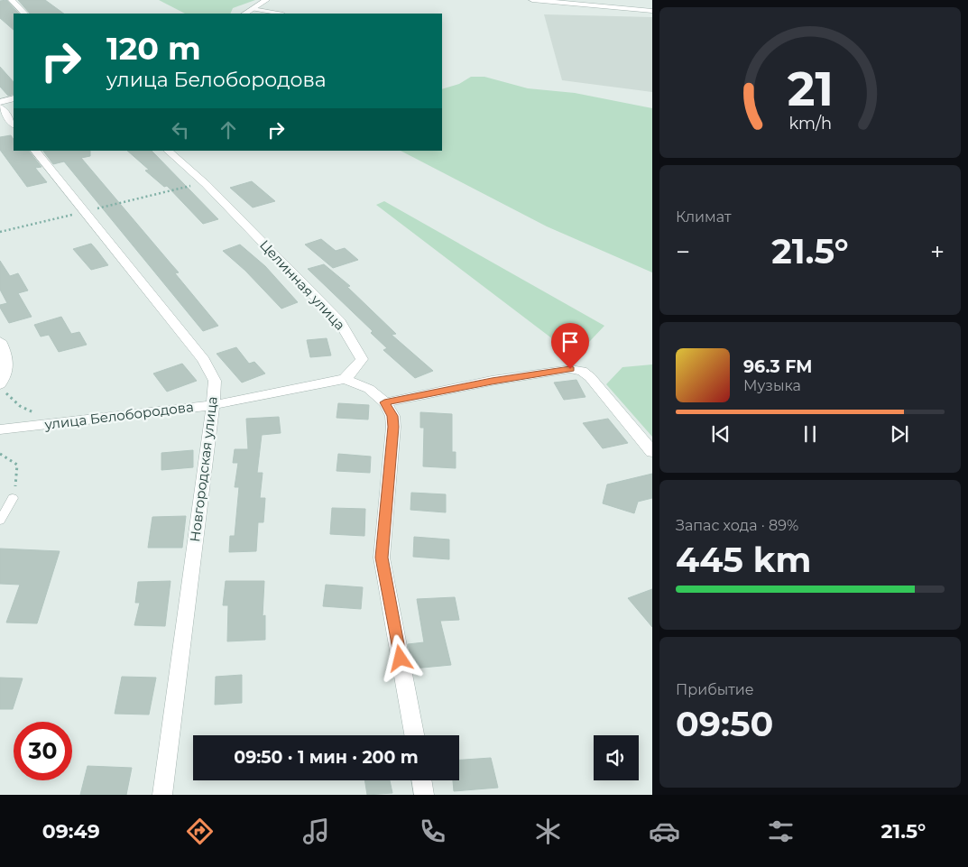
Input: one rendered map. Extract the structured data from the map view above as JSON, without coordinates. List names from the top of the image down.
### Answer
{
  "streets": {
    "street": ["Целинная улица", "улица Белобородова", "Новгородская улица"]
  },
  "crossings": [
    ["Целинная улица", "улица Белобородова"],
    ["улица Белобородова", "Новгородская улица"]
  ],
  "page": {
    "turn": ["120 m", "улица Белобородова"],
    "tile": [
      "Климат",
      ["Запас хода · 89%", "445 km"],
      ["Прибытие", "09:50"]
    ],
    "heat": ["−", "21.5°", "+"],
    "song": ["96.3 FM", "Музыка"],
    "limit": "30",
    "trip": "09:50 · 1 мин · 200 m",
    "tabs": ["09:49", "21.5°"],
    "gauge": ["21", "km/h"]
  }
}
